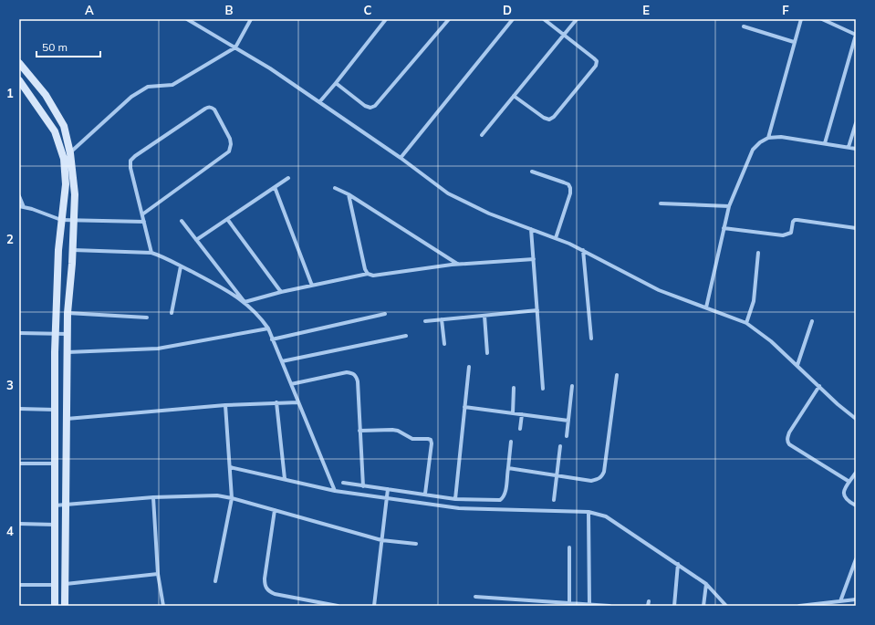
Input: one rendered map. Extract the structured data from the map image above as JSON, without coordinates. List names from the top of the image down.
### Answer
{
  "scale_bar": "50 m",
  "grid": {
    "columns": [
      "A",
      "B",
      "C",
      "D",
      "E",
      "F"
    ],
    "rows": [
      "1",
      "2",
      "3",
      "4"
    ]
  }
}
